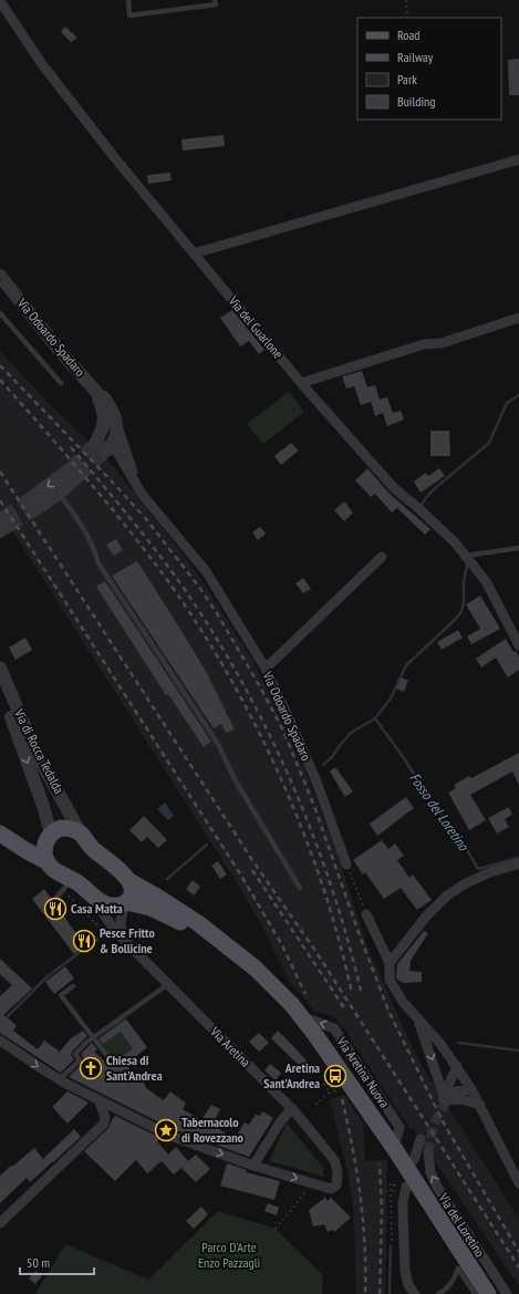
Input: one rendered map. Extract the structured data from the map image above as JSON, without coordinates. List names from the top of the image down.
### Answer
{
  "streets": {
    "main road": ["Via Aretina Nuova"],
    "street": [
      "Via del Guarlone",
      "Via Odoardo Spadaro",
      "Via di Rocca Tedalda",
      "Via Aretina",
      "Via del Loretino"
    ]
  },
  "crossings": [
    ["Via di Rocca Tedalda", "Via Aretina Nuova"],
    ["Via Aretina", "Via Aretina Nuova"]
  ],
  "one_way": ["Via del Loretino"],
  "water": ["Fosso del Loretino"],
  "parks": ["Parco D'Arte Enzo Pazzagli"],
  "places": {
    "restaurant": ["Casa Matta", "Pesce Fritto & Bollicine"],
    "church": ["Chiesa di Sant'Andrea"],
    "bus stop": ["Aretina Sant'Andrea"],
    "place": ["Tabernacolo di Rovezzano"]
  },
  "legend": [
    "Road",
    "Railway",
    "Park",
    "Building"
  ],
  "scale_bar": "50 m"
}
